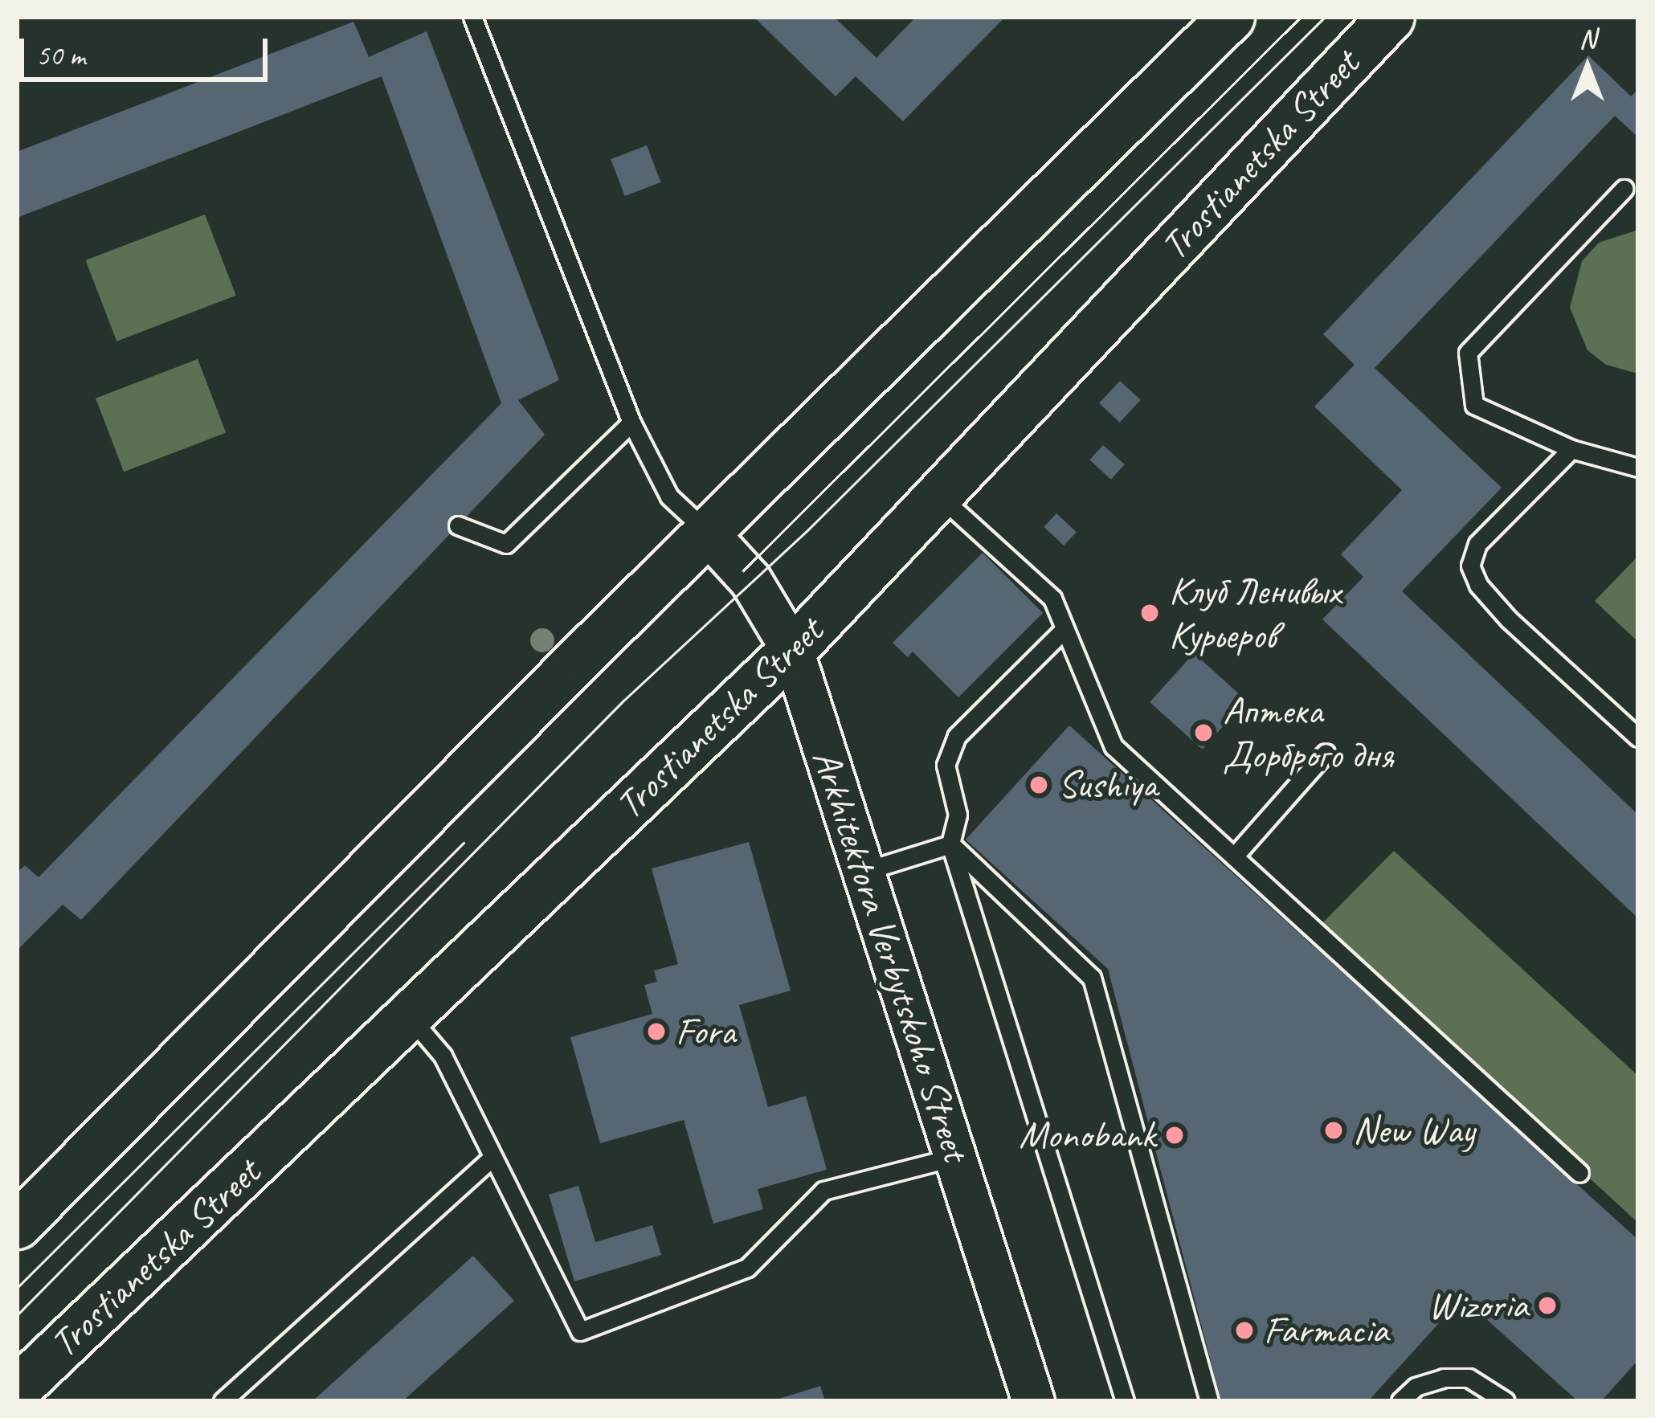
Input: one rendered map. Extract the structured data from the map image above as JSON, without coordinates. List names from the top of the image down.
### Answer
{
  "streets": {
    "main road": ["Trostianetska Street"],
    "street": ["Arkhitektora Verbytskoho Street"]
  },
  "crossings": [
    ["Trostianetska Street", "Arkhitektora Verbytskoho Street"]
  ],
  "places": [
    "Клуб Ленивых Курьеров",
    "Аптека Дорброго дня",
    "Sushiya",
    "Fora",
    "New Way",
    "Monobank",
    "Wizoria",
    "Farmacia"
  ],
  "scale_bar": "50 m",
  "north": "top"
}
